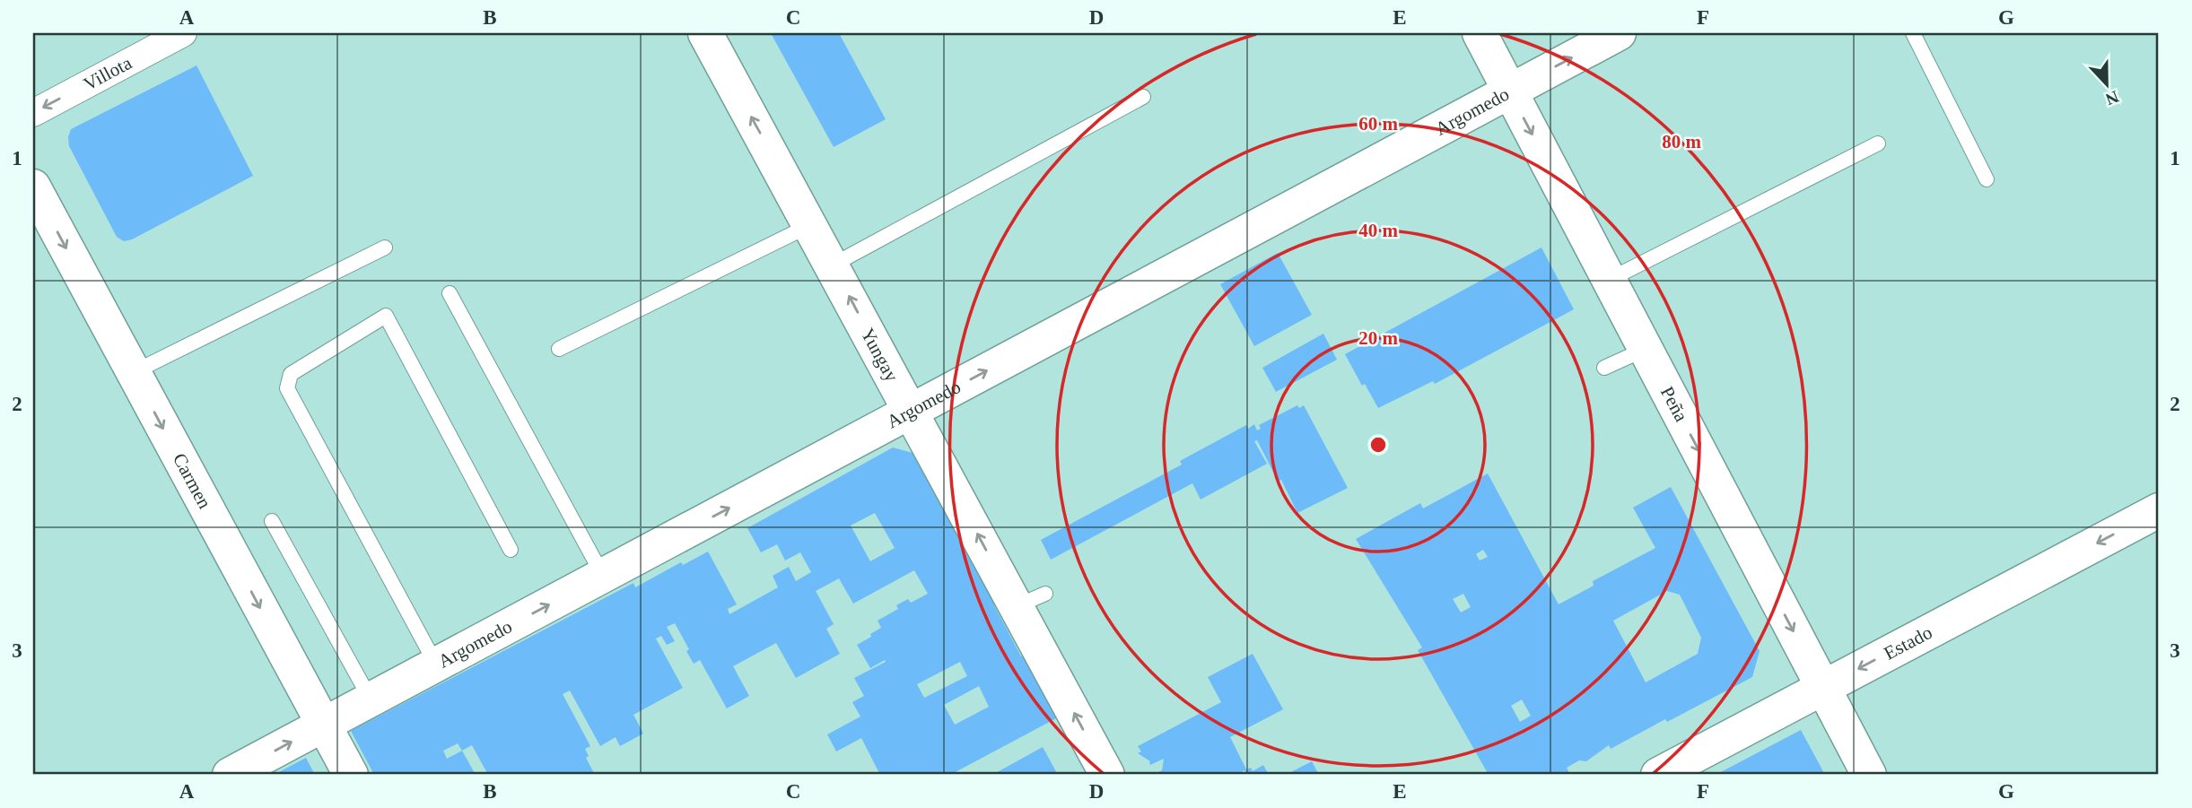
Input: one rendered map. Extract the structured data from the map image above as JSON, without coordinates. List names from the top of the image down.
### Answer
{
  "streets": {
    "street": [
      "Villota",
      "Argomedo",
      "Yungay",
      "Peña",
      "Carmen",
      "Estado"
    ]
  },
  "crossings": [
    ["Argomedo", "Yungay"],
    ["Argomedo", "Peña"],
    ["Argomedo", "Carmen"],
    ["Peña", "Estado"]
  ],
  "one_way": [
    "Villota",
    "Argomedo",
    "Yungay",
    "Peña",
    "Carmen",
    "Estado"
  ],
  "north": "bottom",
  "grid": {
    "columns": [
      "A",
      "B",
      "C",
      "D",
      "E",
      "F",
      "G"
    ],
    "rows": ["1", "2", "3"]
  },
  "rings": [
    "60 m",
    "80 m",
    "40 m",
    "20 m"
  ]
}
